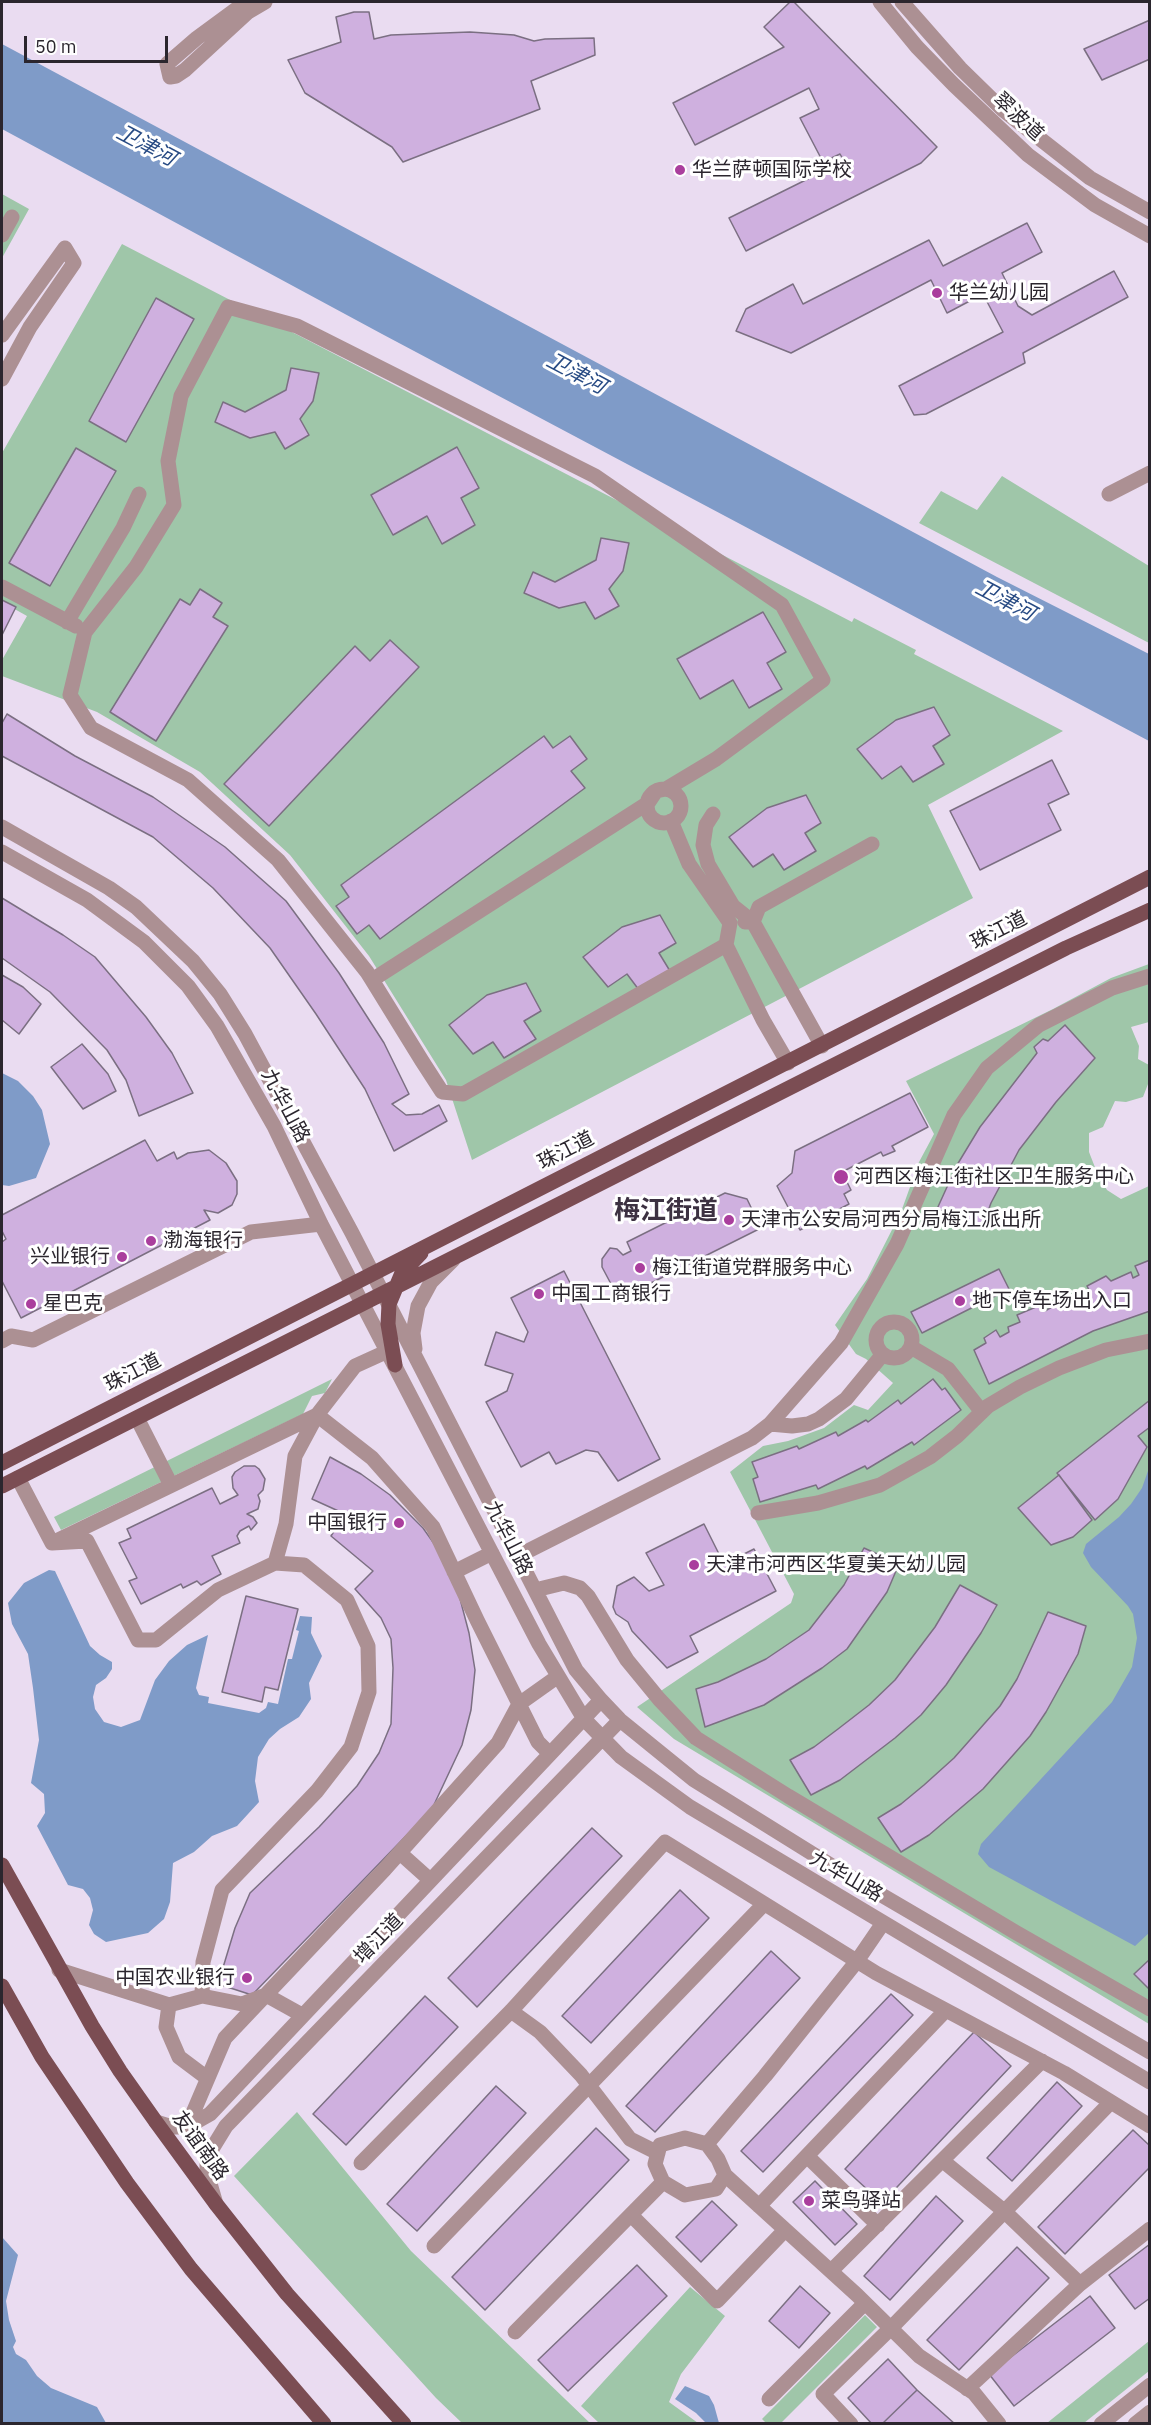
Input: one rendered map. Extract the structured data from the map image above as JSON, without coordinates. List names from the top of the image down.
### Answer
{
  "streets": {
    "main road": ["珠江道", "友谊南路"],
    "street": ["翠波道", "九华山路", "增江道"]
  },
  "crossings": [
    ["珠江道", "九华山路"],
    ["九华山路", "增江道"],
    ["增江道", "友谊南路"]
  ],
  "districts": ["梅江街道"],
  "water": ["卫津河"],
  "places": [
    "华兰萨顿国际学校",
    "华兰幼儿园",
    "河西区梅江街社区卫生服务中心",
    "天津市公安局河西分局梅江派出所",
    "渤海银行",
    "兴业银行",
    "梅江街道党群服务中心",
    "中国工商银行",
    "地下停车场出入口",
    "星巴克",
    "中国银行",
    "天津市河西区华夏美天幼儿园",
    "中国农业银行",
    "菜鸟驿站"
  ],
  "scale_bar": "50 m"
}
